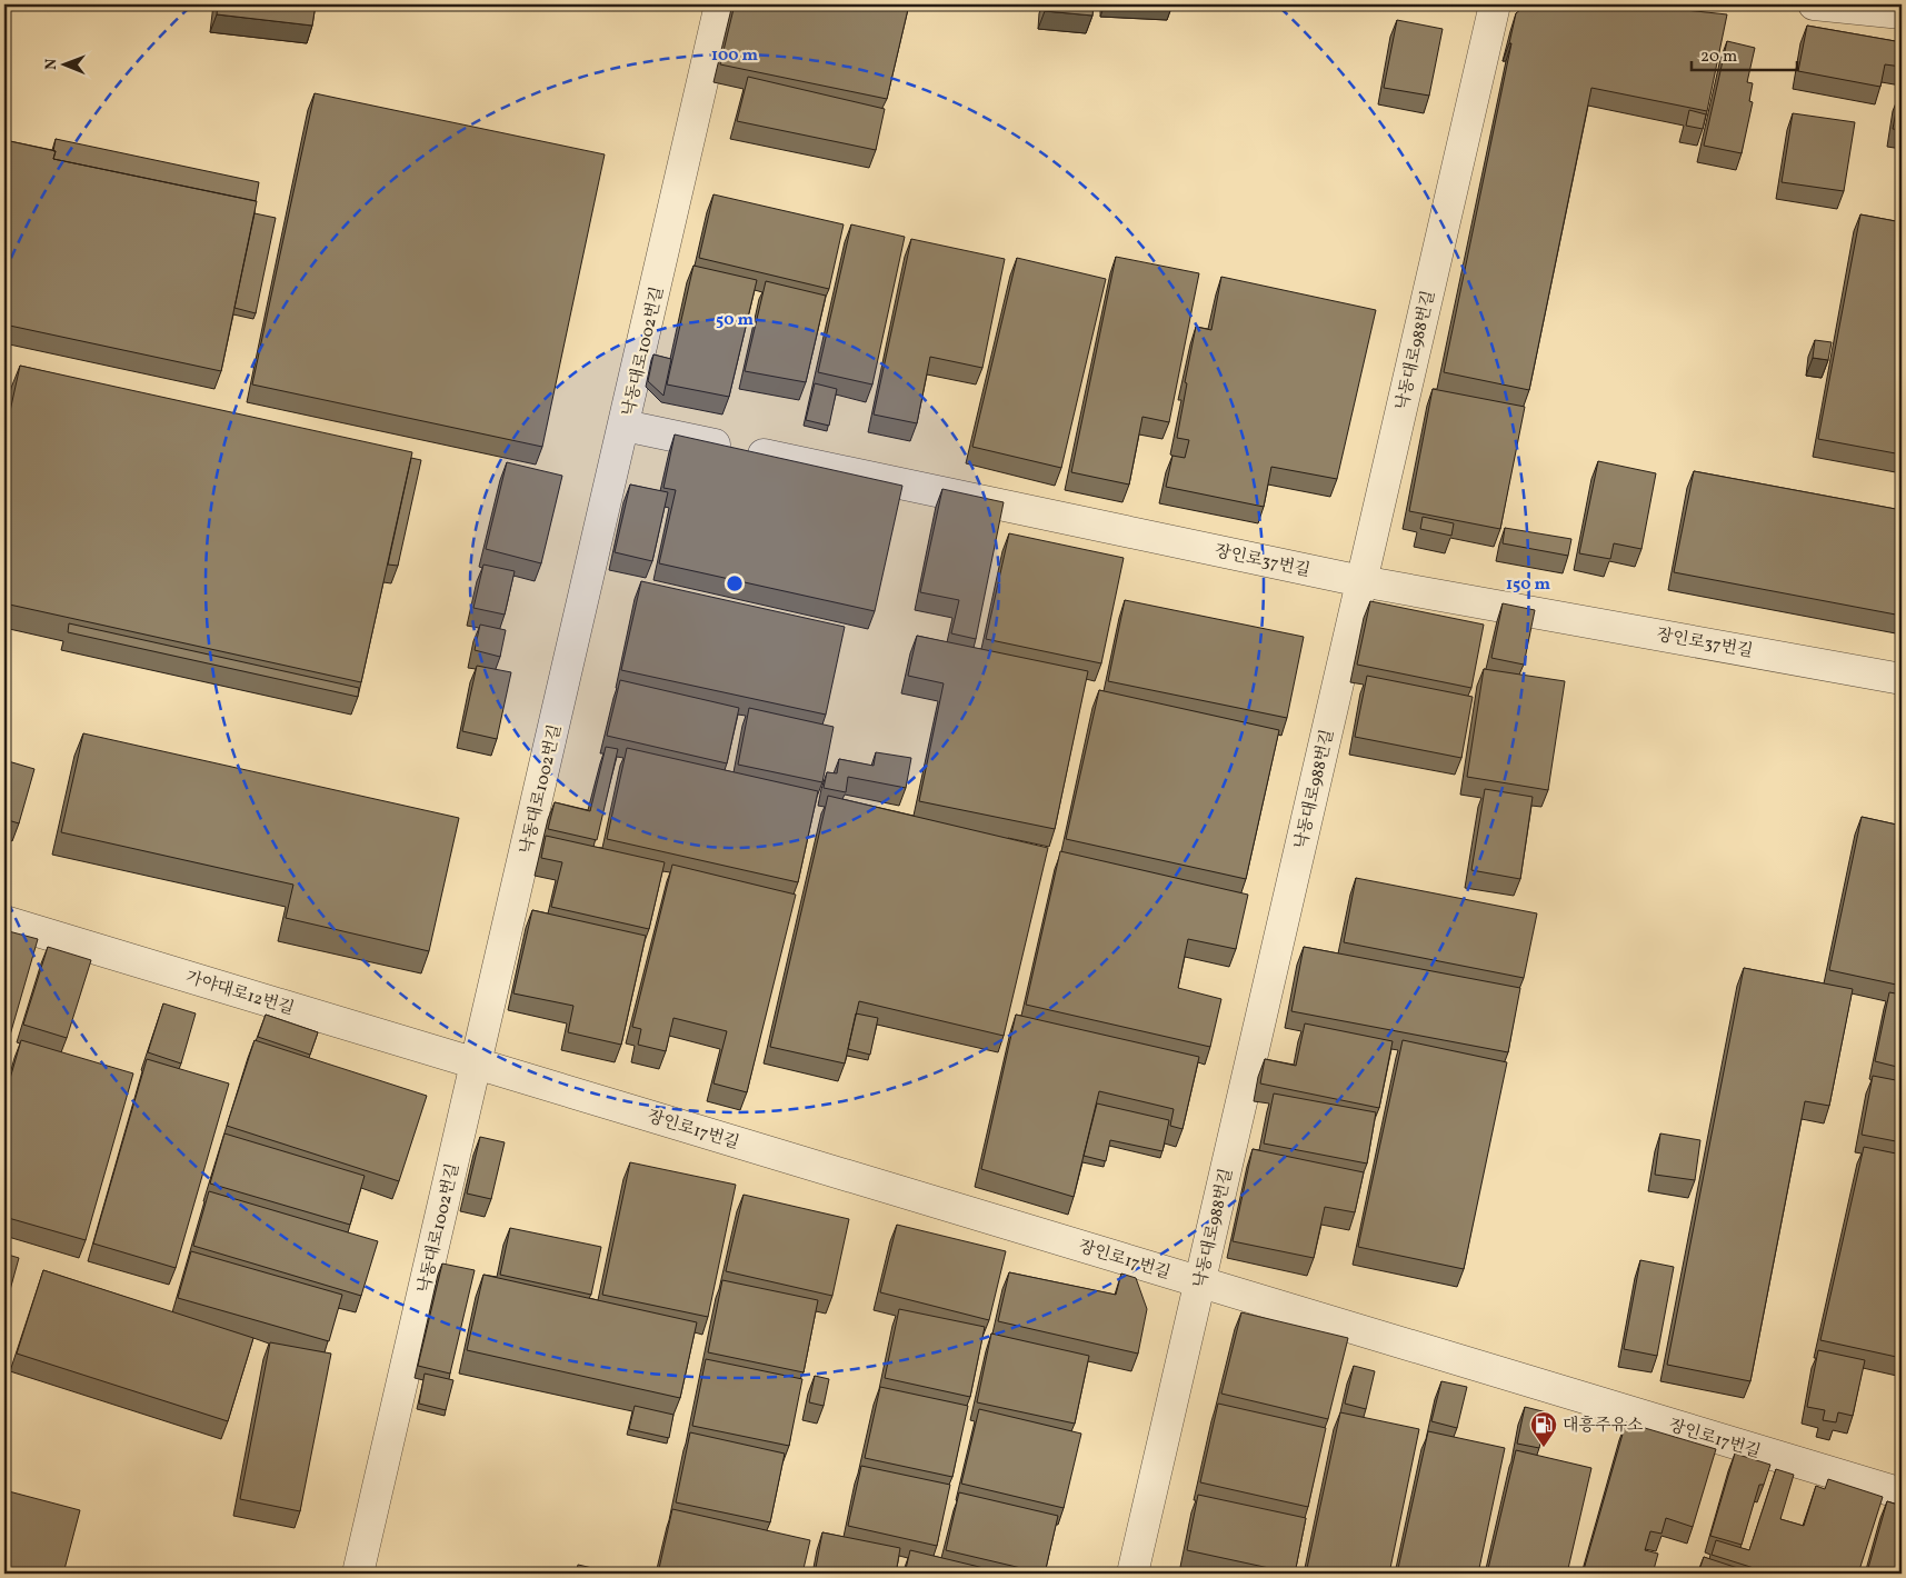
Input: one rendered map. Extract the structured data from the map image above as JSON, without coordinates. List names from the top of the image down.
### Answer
{
  "streets": {
    "street": [
      "낙동대로988번길",
      "낙동대로1002번길",
      "장인로37번길",
      "가야대로12번길",
      "장인로17번길"
    ]
  },
  "crossings": [
    ["낙동대로988번길", "장인로37번길"],
    ["낙동대로988번길", "장인로17번길"],
    ["낙동대로1002번길", "장인로37번길"],
    ["낙동대로1002번길", "가야대로12번길"],
    ["낙동대로1002번길", "장인로17번길"],
    ["가야대로12번길", "장인로17번길"]
  ],
  "places": {
    "fuel station": ["대흥주유소"]
  },
  "scale_bar": "20 m",
  "north": "left",
  "rings": ["100 m", "50 m", "150 m"]
}
